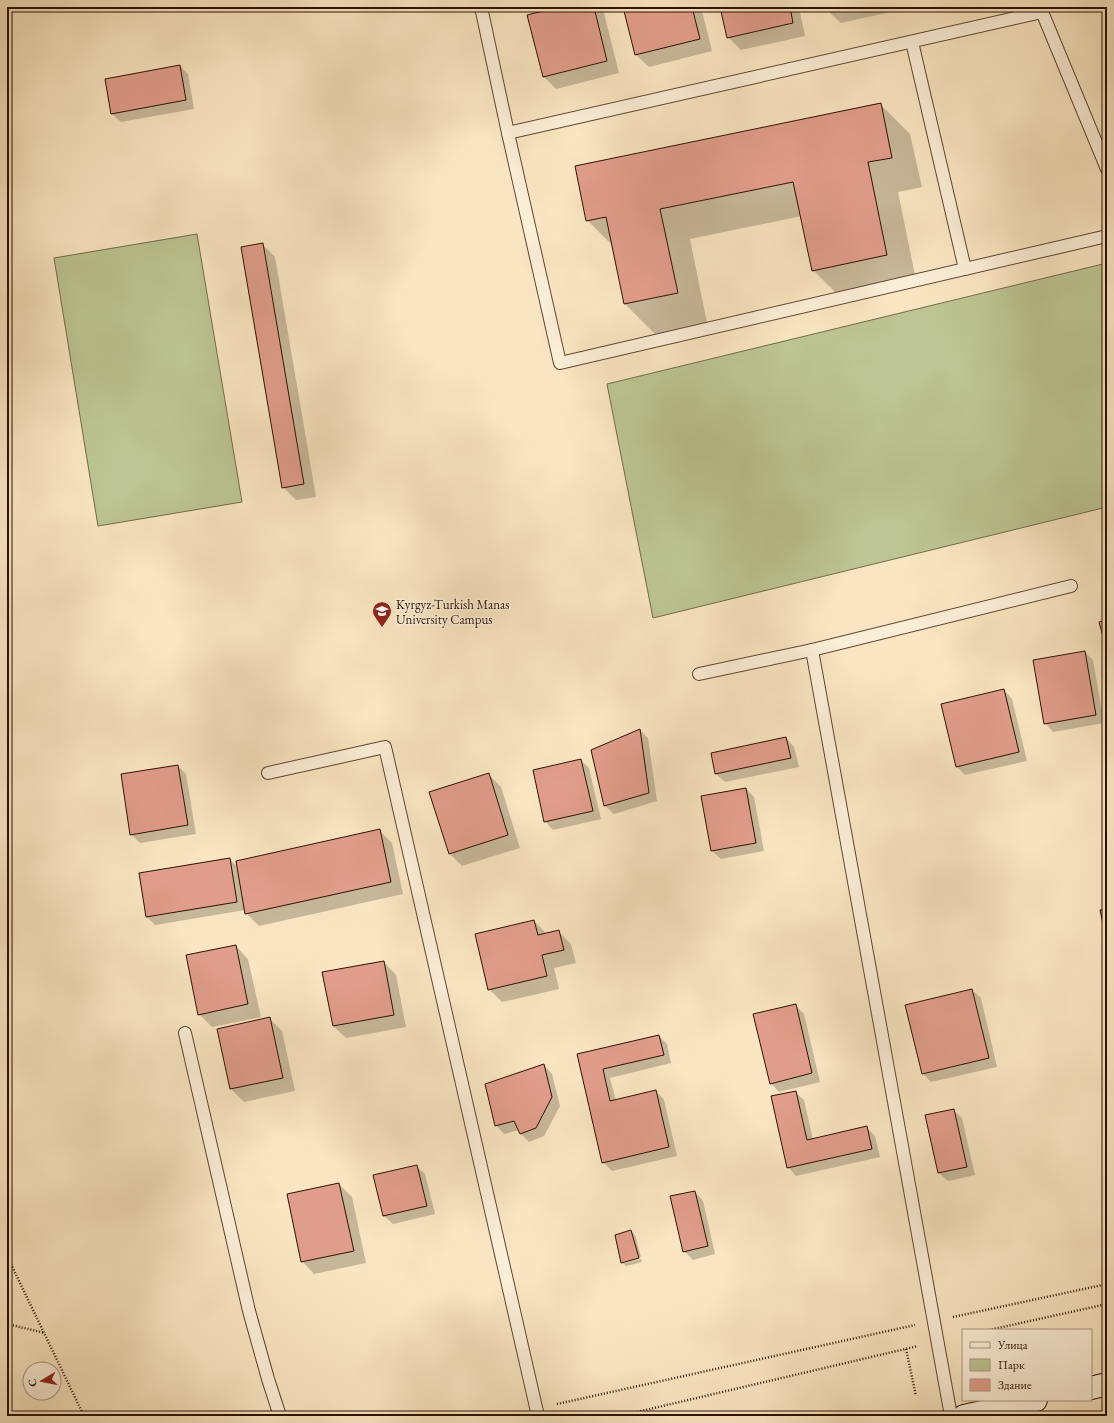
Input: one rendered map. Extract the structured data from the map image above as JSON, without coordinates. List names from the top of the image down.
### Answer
{
  "places": {
    "school or university": ["Kyrgyz-Turkish Manas University Campus"]
  },
  "legend": ["Улица", "Парк", "Здание"],
  "north": "left"
}
